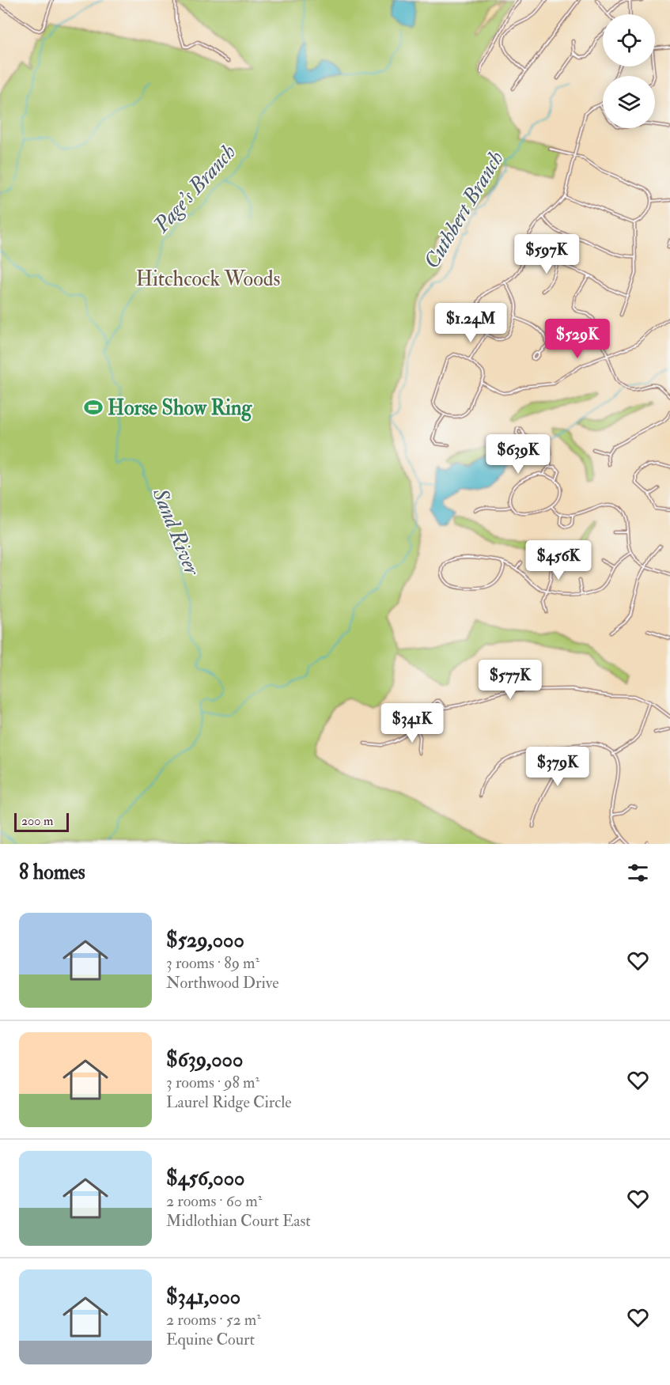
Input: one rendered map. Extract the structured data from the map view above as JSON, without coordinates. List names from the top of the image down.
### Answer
{
  "water": ["Page's Branch", "Cuthbert Branch", "Sand River"],
  "parks": ["Hitchcock Woods"],
  "places": {
    "sports": ["Horse Show Ring"]
  },
  "scale_bar": "200 m",
  "page": {
    "price": [
      "$597K",
      "$1.24M",
      "$529K",
      "$639K",
      "$456K",
      "$577K",
      "$341K",
      "$379K"
    ],
    "scale": "200 m",
    "heading": "8 homes",
    "list": [
      {
        "name": "$529,000",
        "note": "3 rooms · 89 m² · Northwood Drive"
      },
      {
        "name": "$639,000",
        "note": "3 rooms · 98 m² · Laurel Ridge Circle"
      },
      {
        "name": "$456,000",
        "note": "2 rooms · 60 m² · Midlothian Court East"
      },
      {
        "name": "$341,000",
        "note": "2 rooms · 52 m² · Equine Court"
      }
    ]
  }
}
